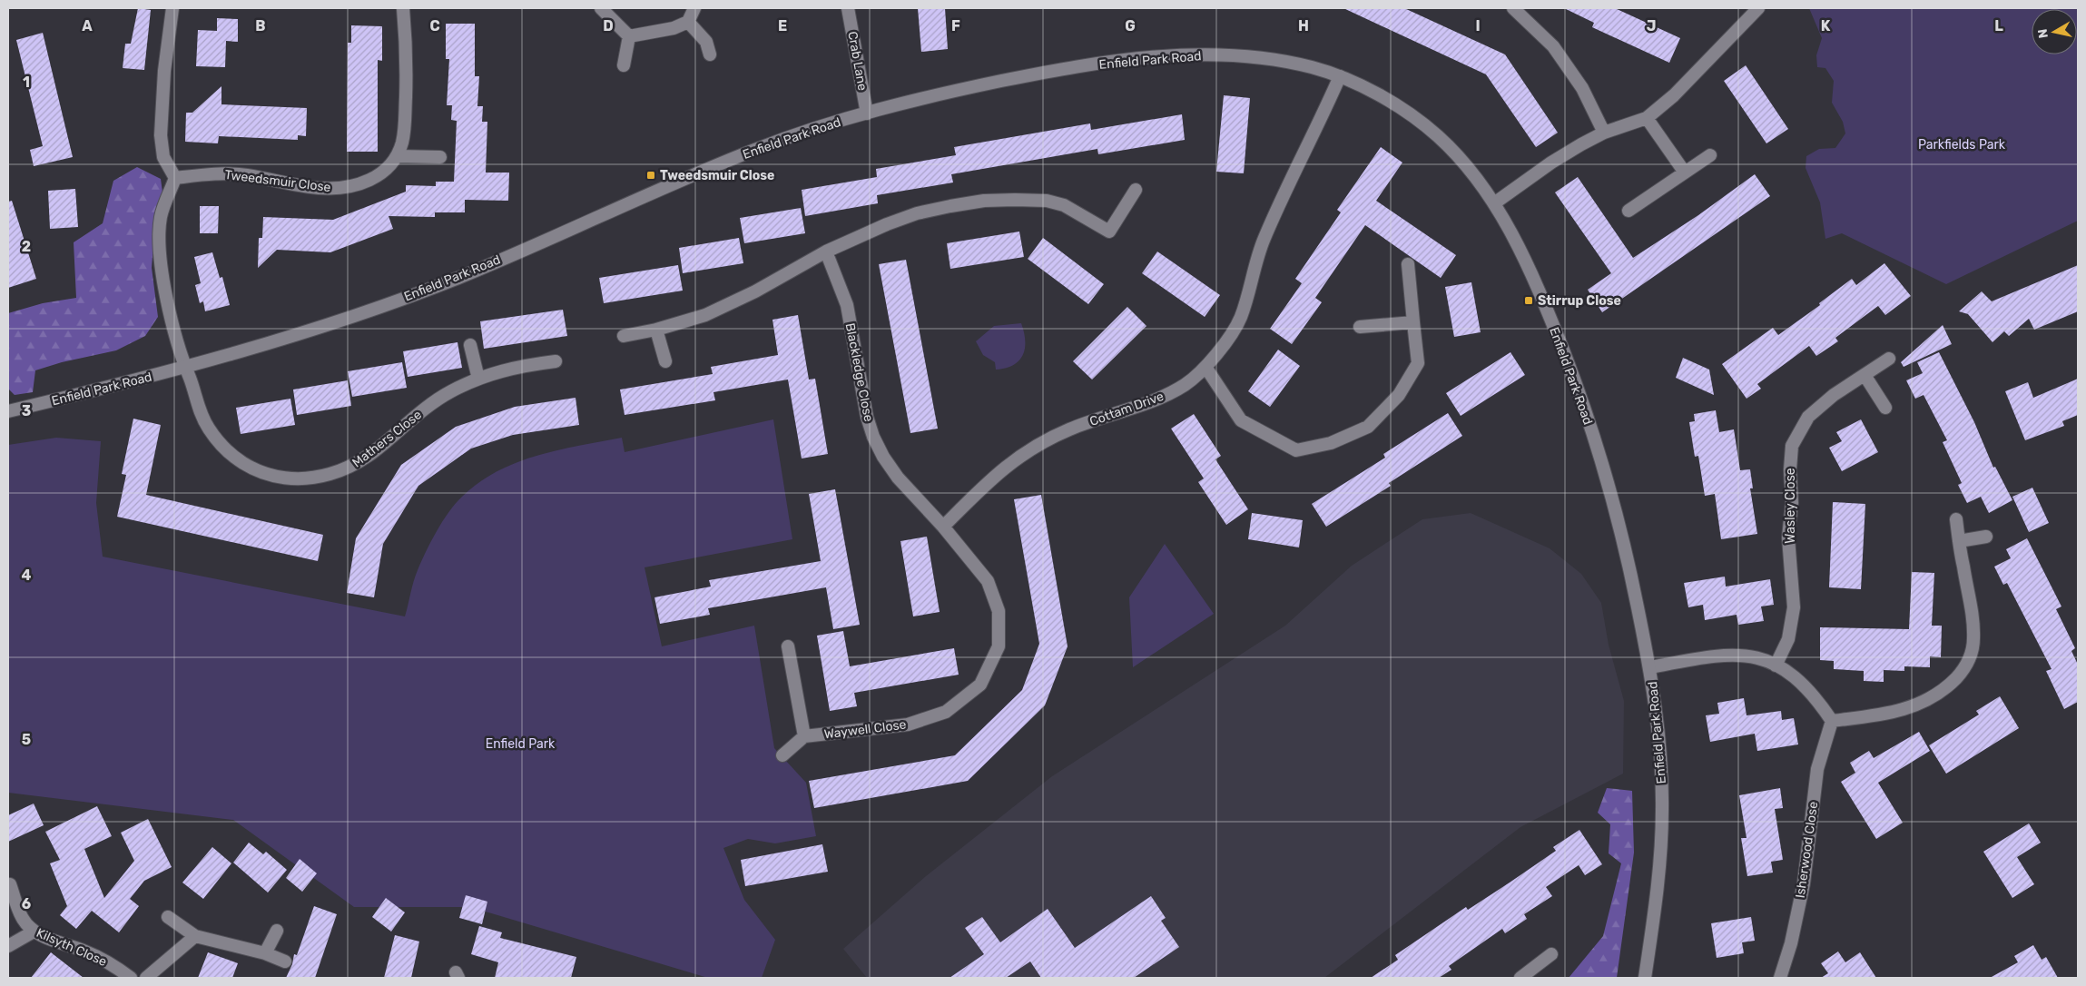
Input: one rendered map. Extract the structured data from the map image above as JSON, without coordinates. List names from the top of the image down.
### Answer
{
  "streets": {
    "street": [
      "Enfield Park Road",
      "Crab Lane",
      "Tweedsmuir Close",
      "Blackledge Close",
      "Cottam Drive",
      "Mathers Close",
      "Wasley Close",
      "Waywell Close",
      "Isherwood Close",
      "Kilsyth Close"
    ]
  },
  "crossings": [
    ["Enfield Park Road", "Crab Lane"],
    ["Enfield Park Road", "Cottam Drive"],
    ["Enfield Park Road", "Mathers Close"],
    ["Blackledge Close", "Cottam Drive"],
    ["Blackledge Close", "Waywell Close"],
    ["Cottam Drive", "Waywell Close"]
  ],
  "parks": ["Parkfields Park", "Enfield Park"],
  "places": {
    "transit": ["Tweedsmuir Close", "Stirrup Close"]
  },
  "north": "left",
  "grid": {
    "columns": [
      "A",
      "B",
      "C",
      "D",
      "E",
      "F",
      "G",
      "H",
      "I",
      "J",
      "K",
      "L"
    ],
    "rows": [
      "1",
      "2",
      "3",
      "4",
      "5",
      "6"
    ]
  }
}
